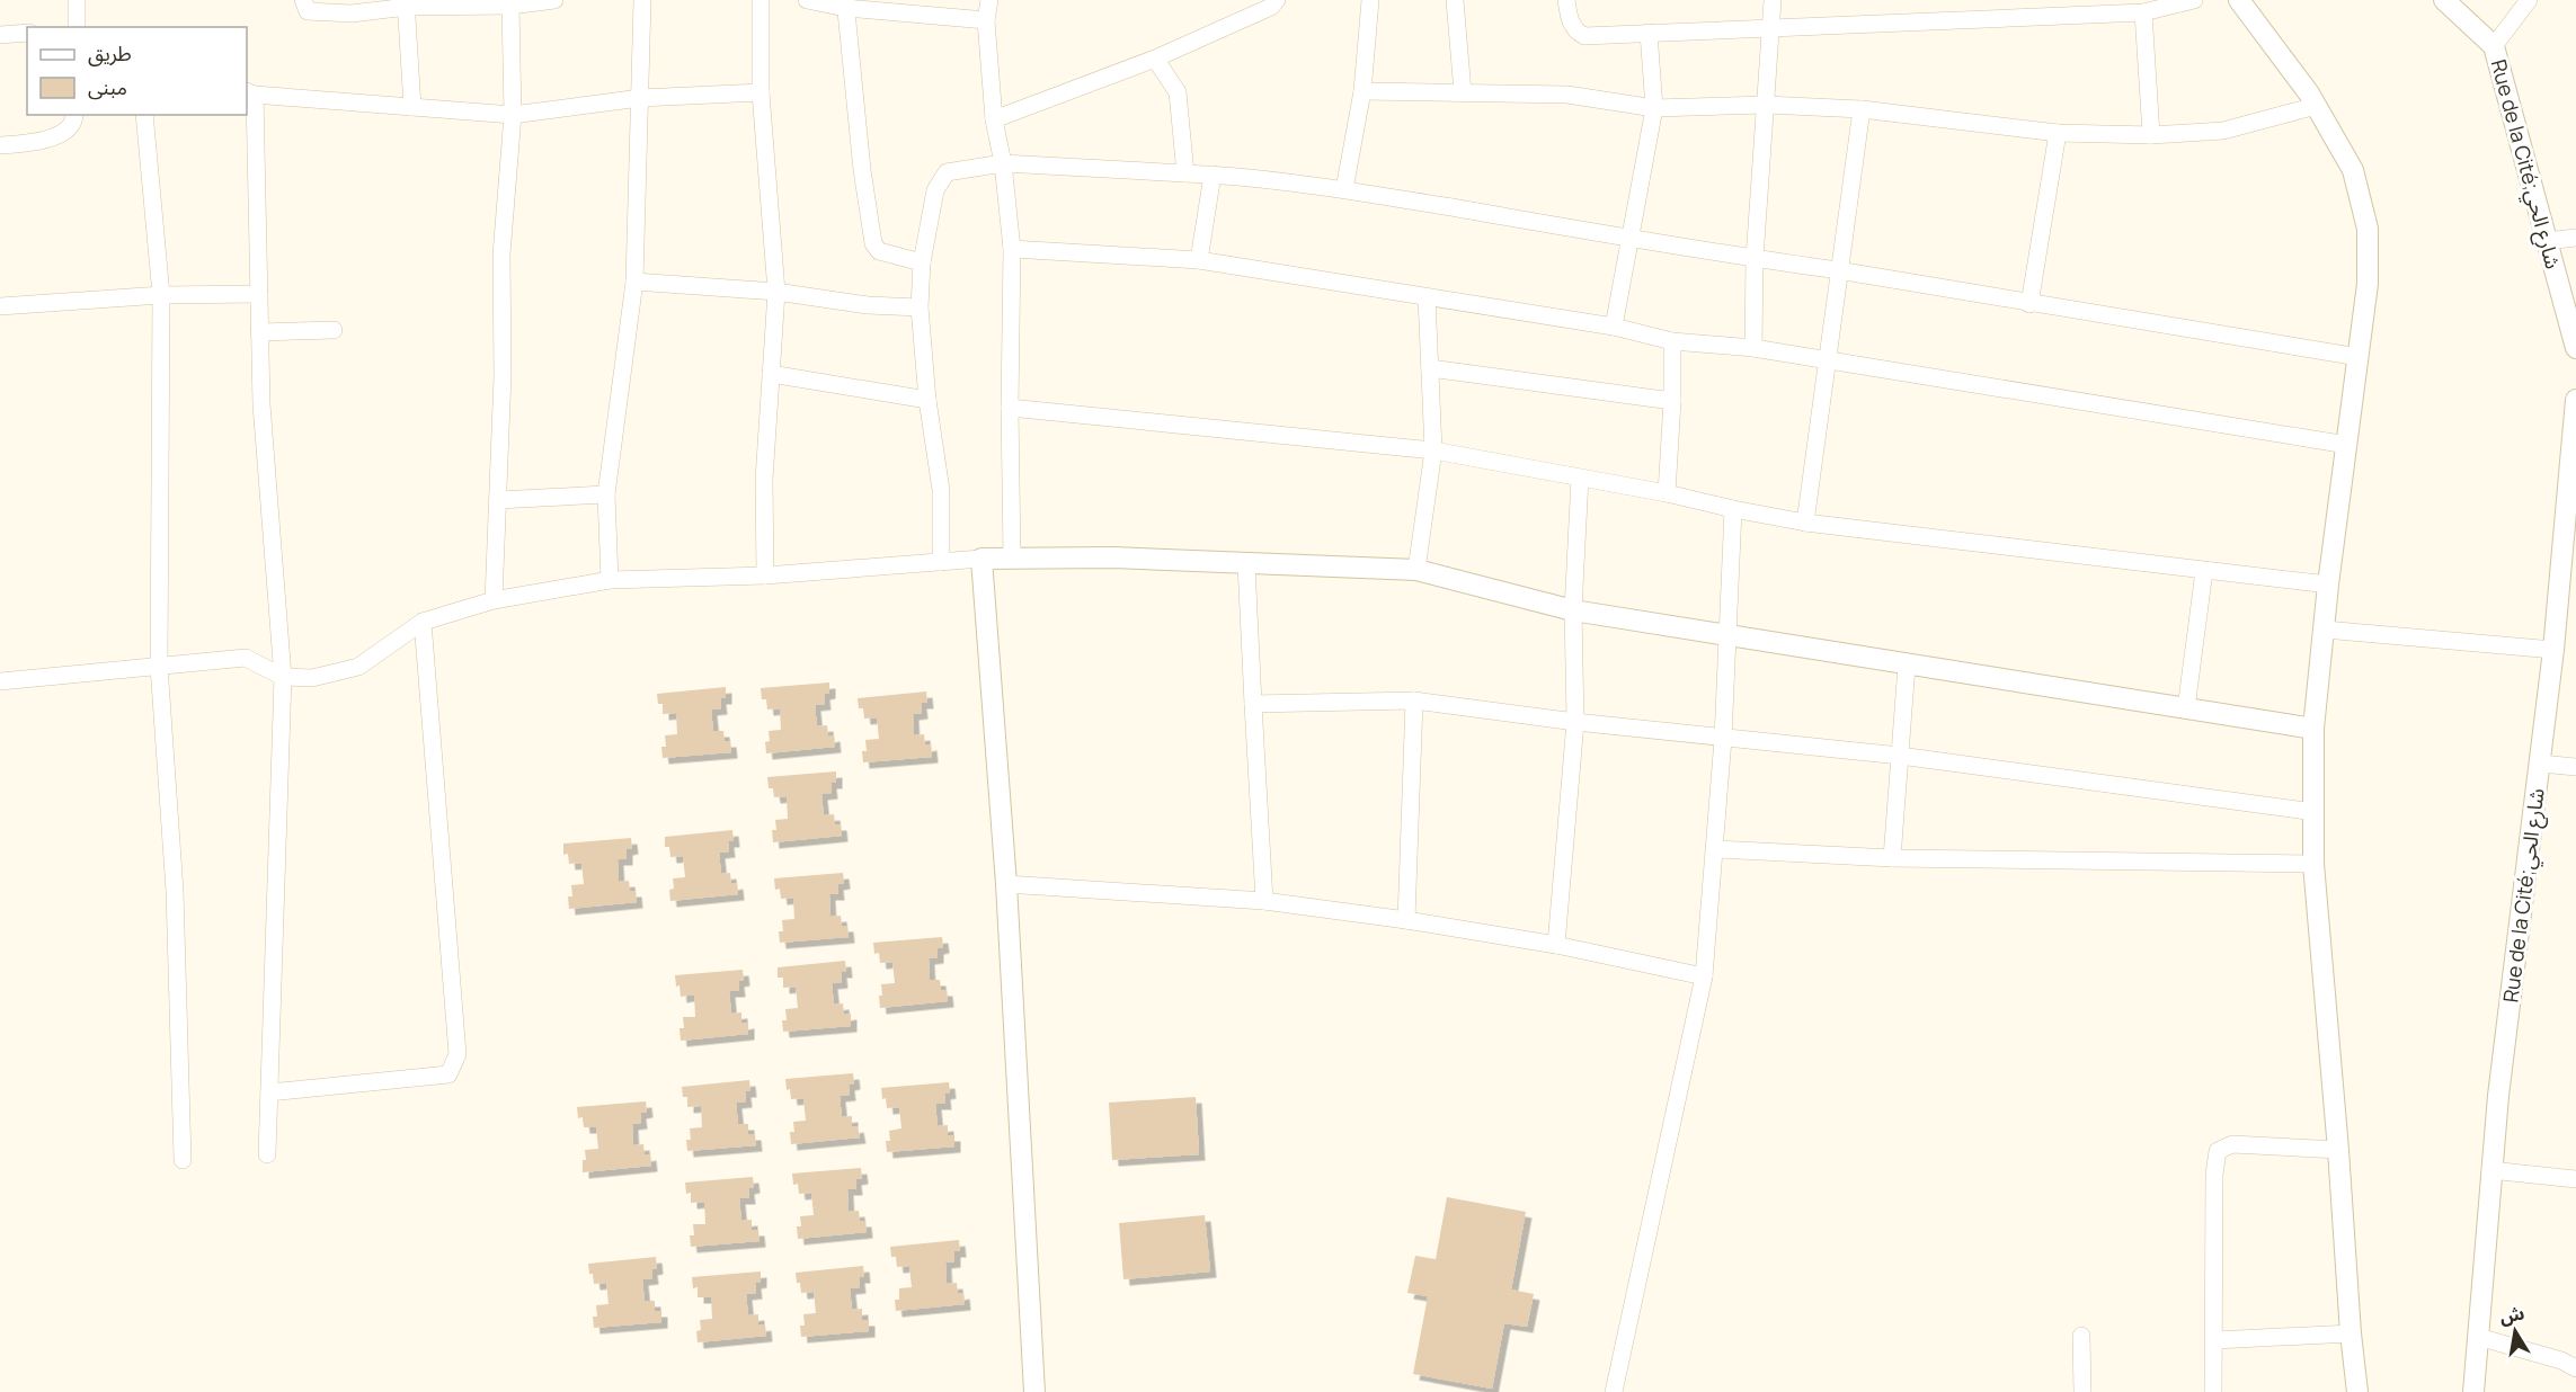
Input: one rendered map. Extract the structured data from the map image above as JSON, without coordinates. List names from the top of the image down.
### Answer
{
  "streets": {
    "street": ["Rue de la Cité;شارع الحي"]
  },
  "legend": ["طريق", "مبنى"],
  "north": "top"
}
